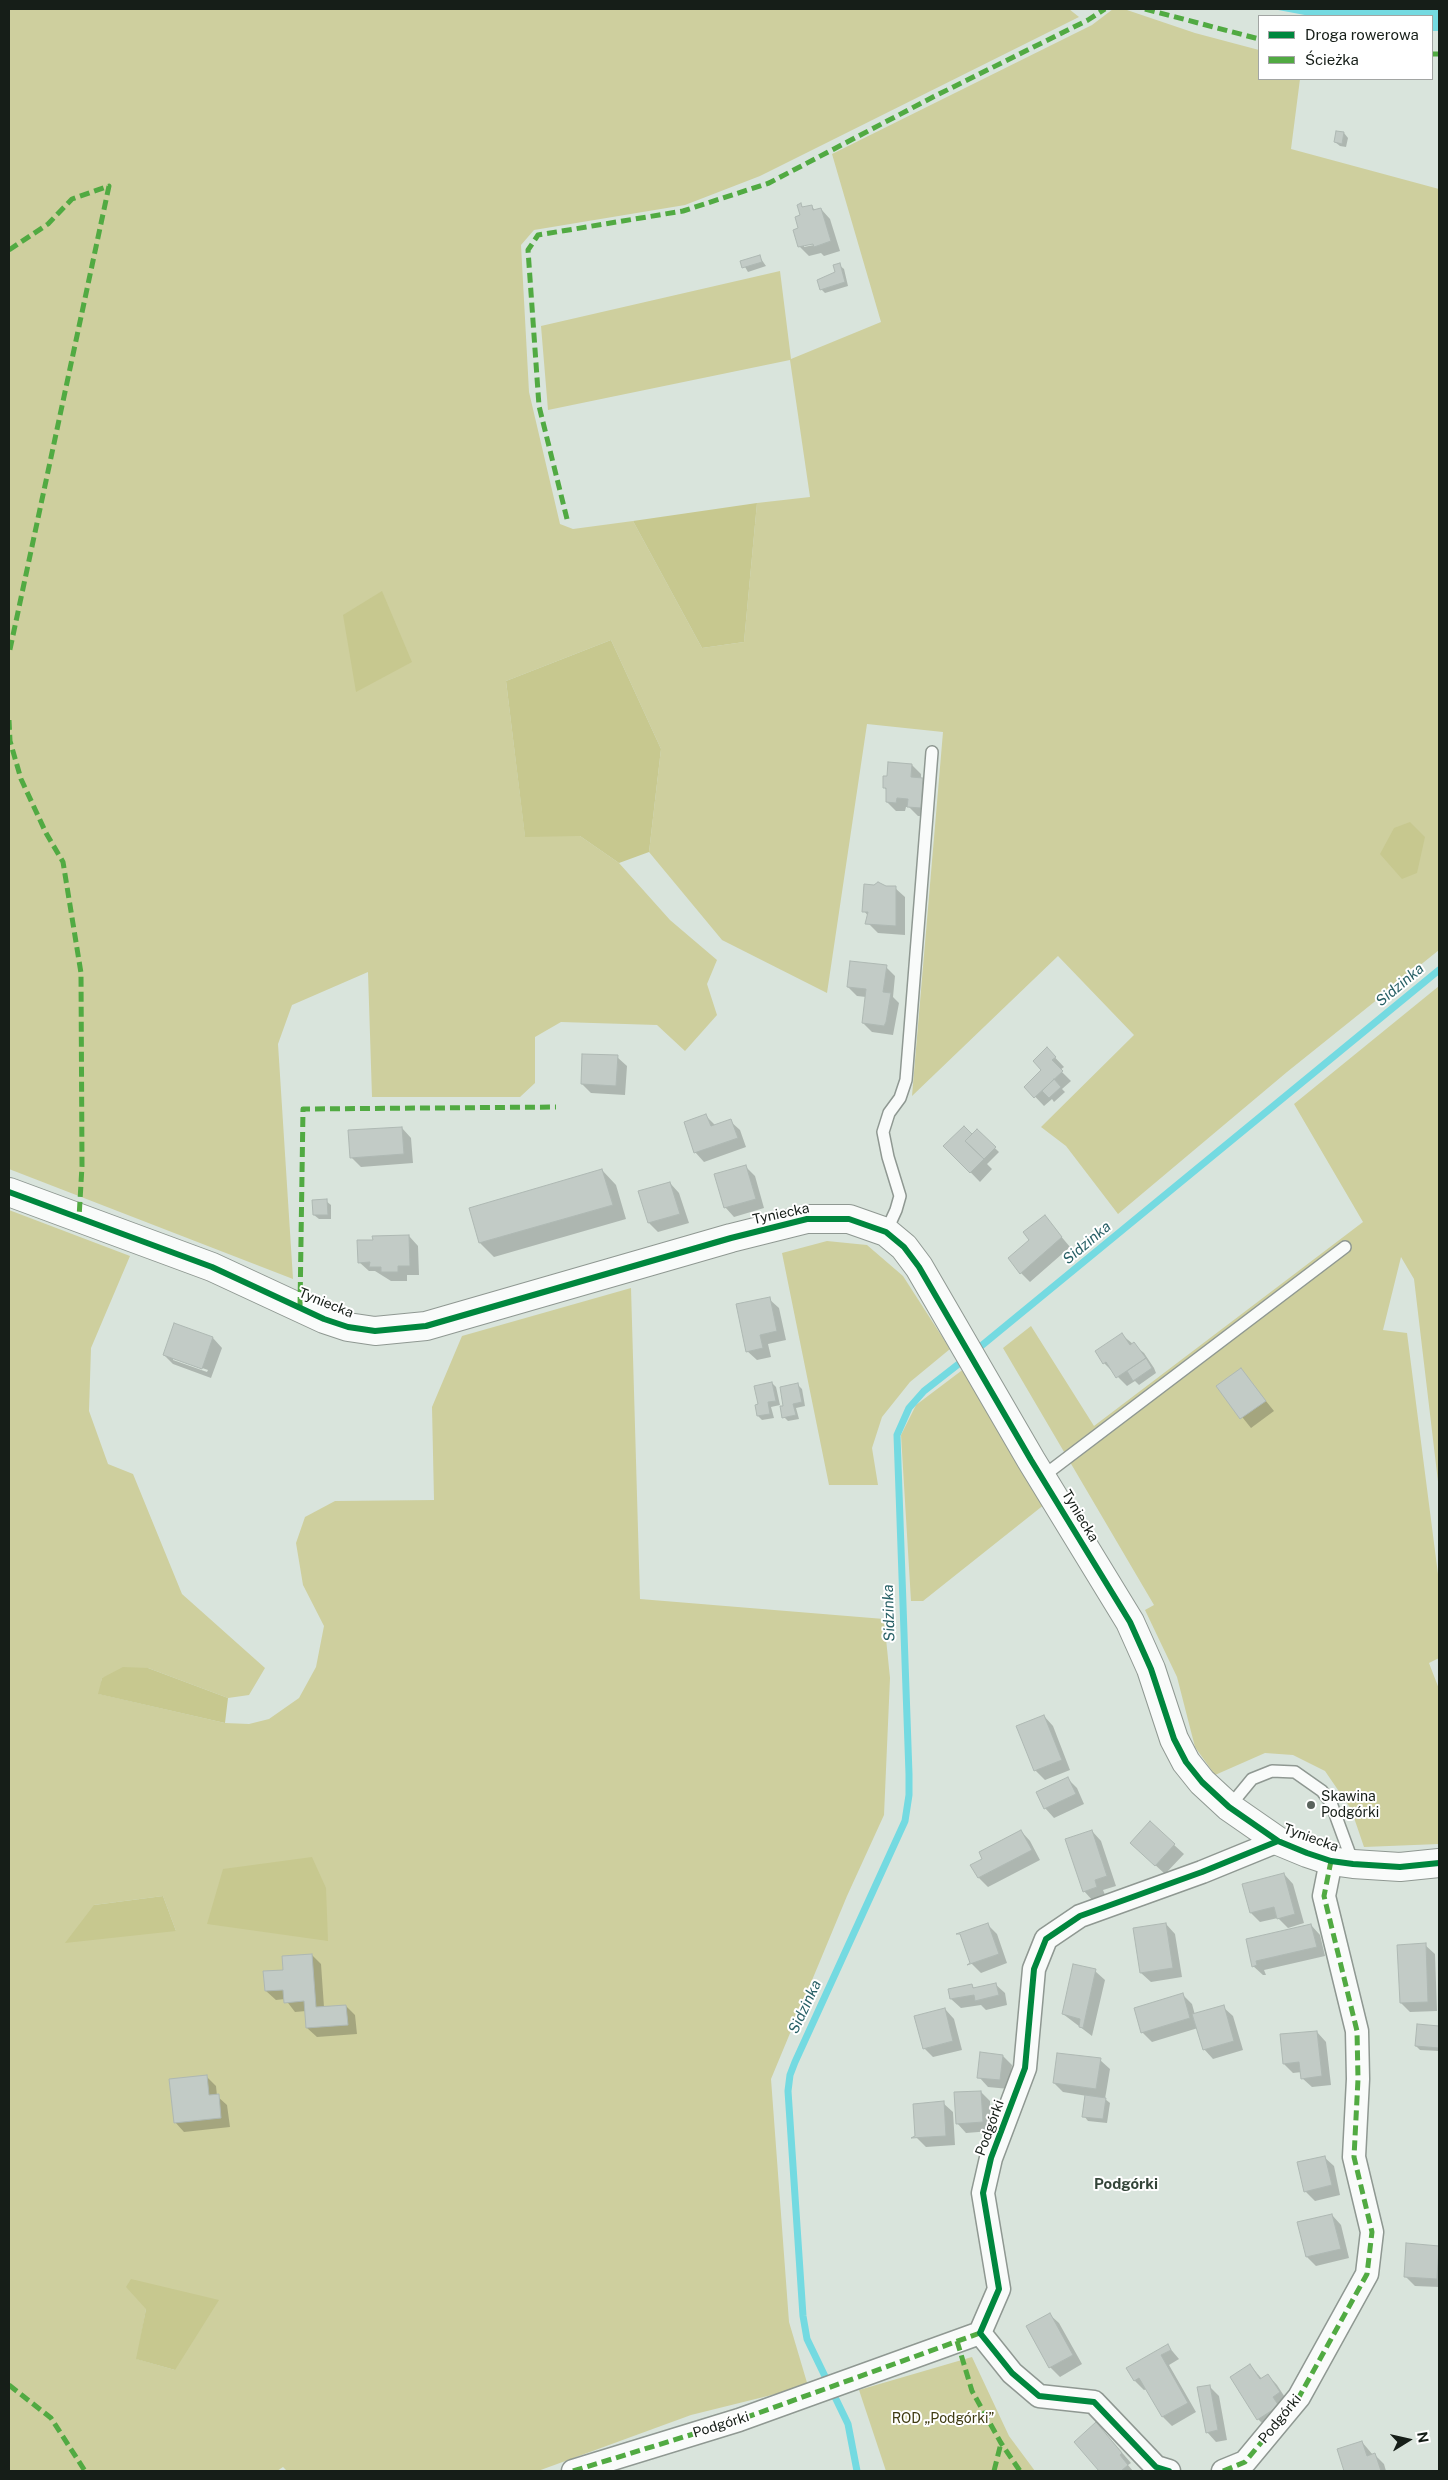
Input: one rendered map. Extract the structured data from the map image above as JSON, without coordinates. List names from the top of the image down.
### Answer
{
  "streets": {
    "street": ["Tyniecka", "Podgórki"]
  },
  "crossings": [
    ["Tyniecka", "Podgórki"]
  ],
  "districts": ["Podgórki"],
  "water": ["Sidzinka"],
  "parks": ["ROD „Podgórki”"],
  "places": ["Skawina Podgórki"],
  "legend": ["Droga rowerowa", "Ścieżka"],
  "north": "right"
}
